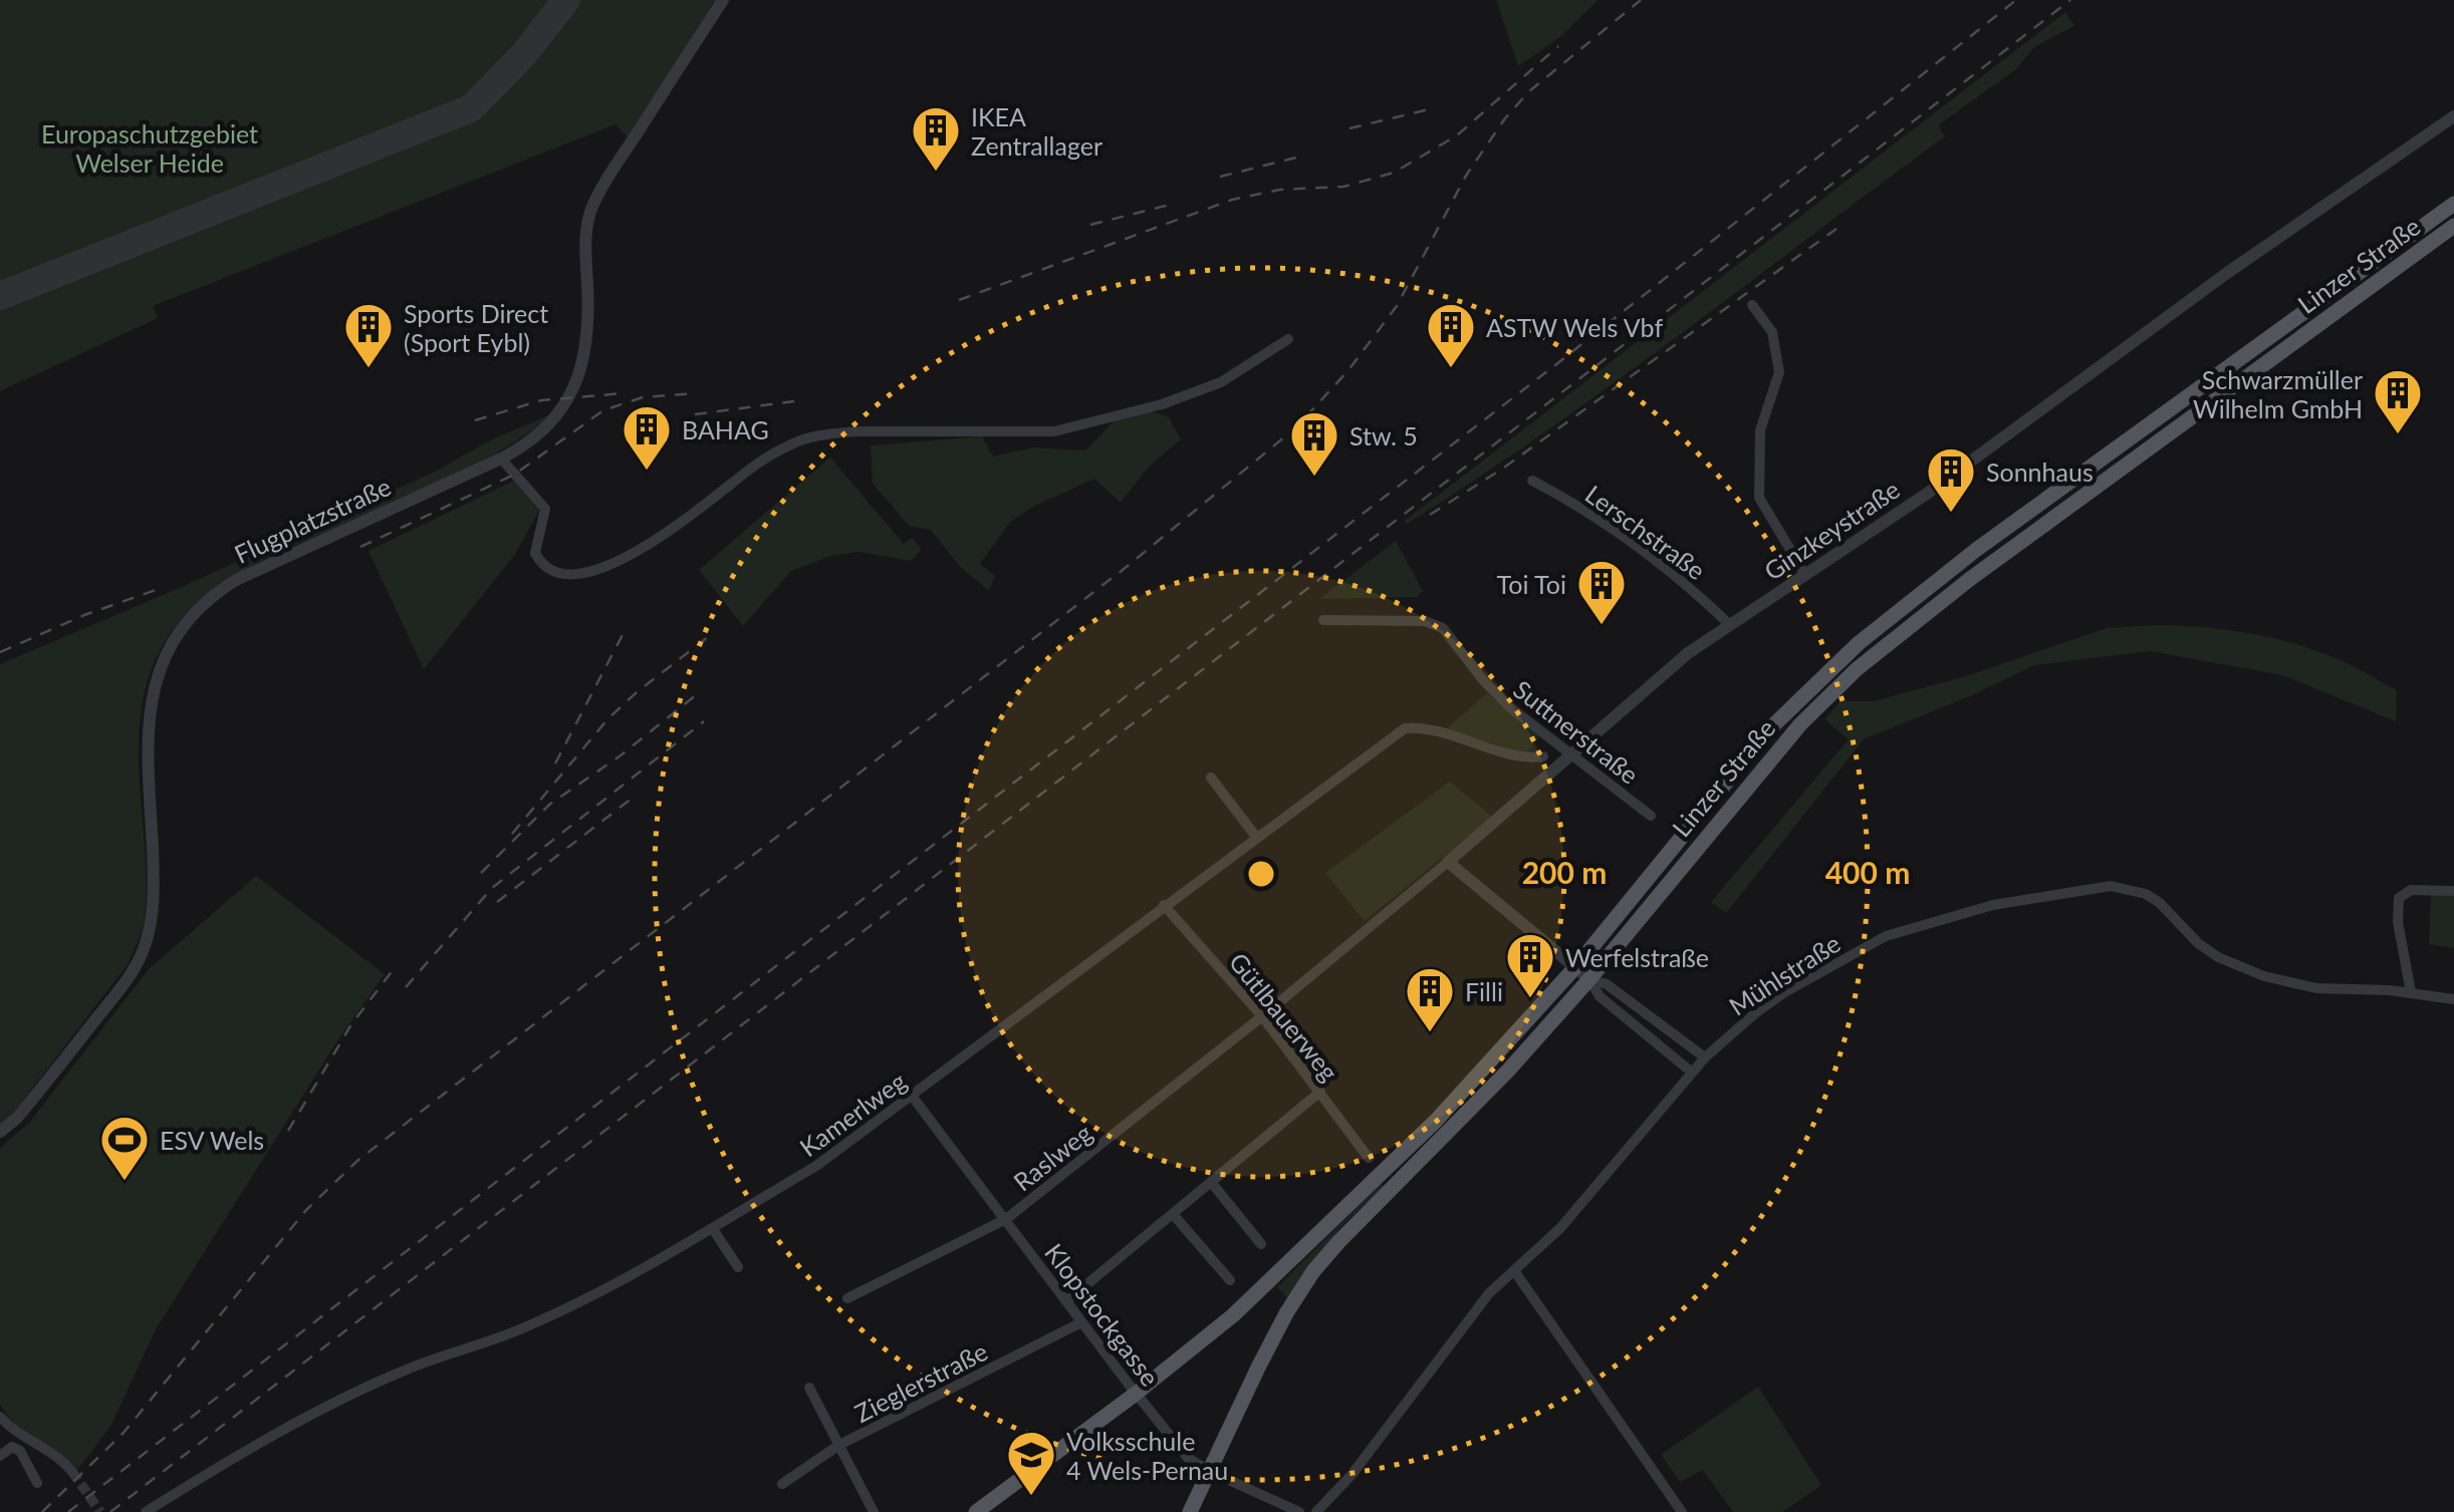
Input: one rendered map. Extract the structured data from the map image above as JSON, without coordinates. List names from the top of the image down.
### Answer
{
  "streets": {
    "main road": ["Linzer Straße"],
    "street": [
      "Flugplatzstraße",
      "Ginzkeystraße",
      "Lerschstraße",
      "Suttnerstraße",
      "Mühlstraße",
      "Gütlbauerweg",
      "Kamerlweg",
      "Raslweg",
      "Klopstockgasse",
      "Zieglerstraße"
    ]
  },
  "crossings": [
    ["Linzer Straße", "Klopstockgasse"],
    ["Ginzkeystraße", "Lerschstraße"],
    ["Ginzkeystraße", "Suttnerstraße"],
    ["Ginzkeystraße", "Gütlbauerweg"],
    ["Ginzkeystraße", "Raslweg"],
    ["Gütlbauerweg", "Kamerlweg"],
    ["Gütlbauerweg", "Raslweg"],
    ["Kamerlweg", "Klopstockgasse"],
    ["Raslweg", "Klopstockgasse"],
    ["Klopstockgasse", "Zieglerstraße"]
  ],
  "parks": ["Europaschutzgebiet Welser Heide"],
  "places": {
    "building": [
      "IKEA Zentrallager",
      "Sports Direct (Sport Eybl)",
      "ASTW Wels Vbf",
      "Schwarzmüller Wilhelm GmbH",
      "BAHAG",
      "Stw. 5",
      "Sonnhaus",
      "Toi Toi",
      "Werfelstraße",
      "Filli"
    ],
    "sports": ["ESV Wels"],
    "school or university": ["Volksschule 4 Wels-Pernau"]
  },
  "rings": ["200 m", "400 m"]
}
